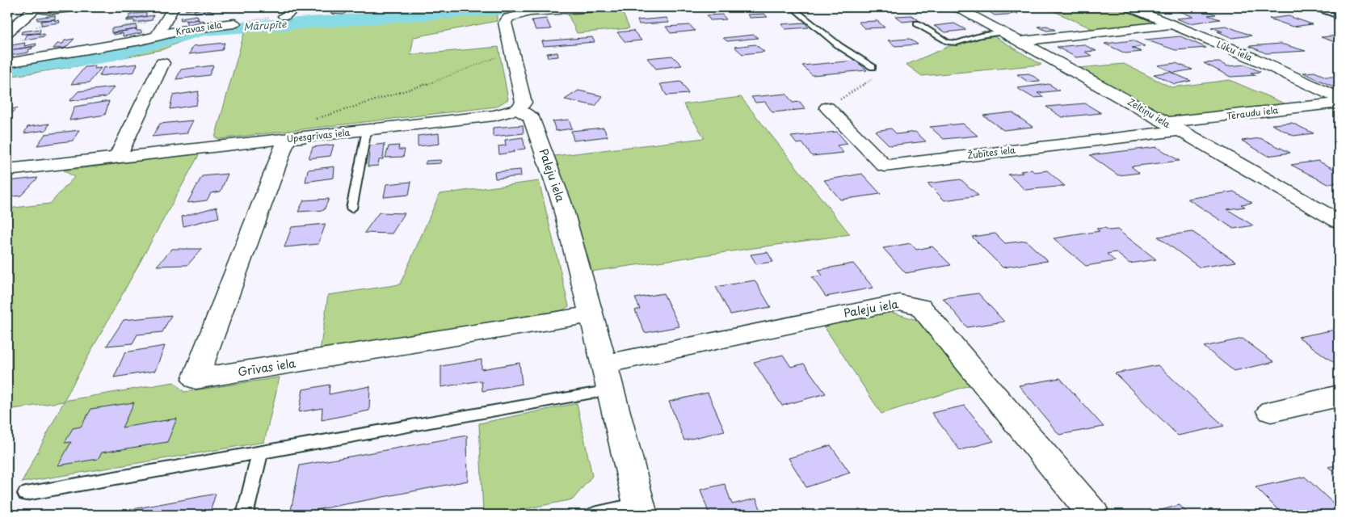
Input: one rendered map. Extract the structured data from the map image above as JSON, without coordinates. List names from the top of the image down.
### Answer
{
  "streets": {
    "street": [
      "Kravas iela",
      "Lūku iela",
      "Zeltiņu iela",
      "Tēraudu iela",
      "Upesgrīvas iela",
      "Žubītes iela",
      "Paleju iela",
      "Grīvas iela"
    ]
  },
  "crossings": [
    ["Zeltiņu iela", "Tēraudu iela"],
    ["Zeltiņu iela", "Žubītes iela"],
    ["Tēraudu iela", "Žubītes iela"],
    ["Upesgrīvas iela", "Paleju iela"],
    ["Upesgrīvas iela", "Grīvas iela"],
    ["Paleju iela", "Grīvas iela"]
  ],
  "water": ["Mārupīte"]
}
